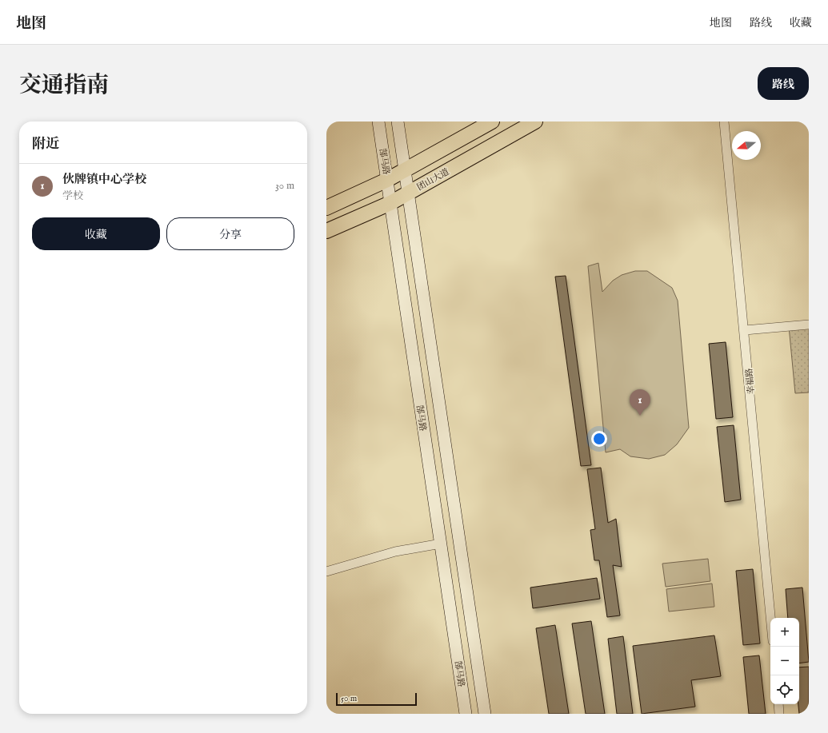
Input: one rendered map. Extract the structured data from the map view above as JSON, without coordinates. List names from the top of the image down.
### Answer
{
  "streets": {
    "highway": ["团山大道"],
    "main road": ["郜马路"],
    "street": ["幸福路"]
  },
  "crossings": [
    ["郜马路", "团山大道"]
  ],
  "scale_bar": "50 m",
  "north": "left",
  "page": {
    "header": "地图",
    "nav": ["地图", "路线", "收藏"],
    "title": "交通指南",
    "buttons": [
      "路线",
      ["收藏", "分享"]
    ],
    "heading": "附近",
    "list": [
      {
        "mark": "1",
        "name": "伙牌镇中心学校",
        "note": "学校",
        "value": "30 m"
      }
    ],
    "pins": "1",
    "map_buttons": ["+", "−"],
    "scale": "50 m"
  }
}
